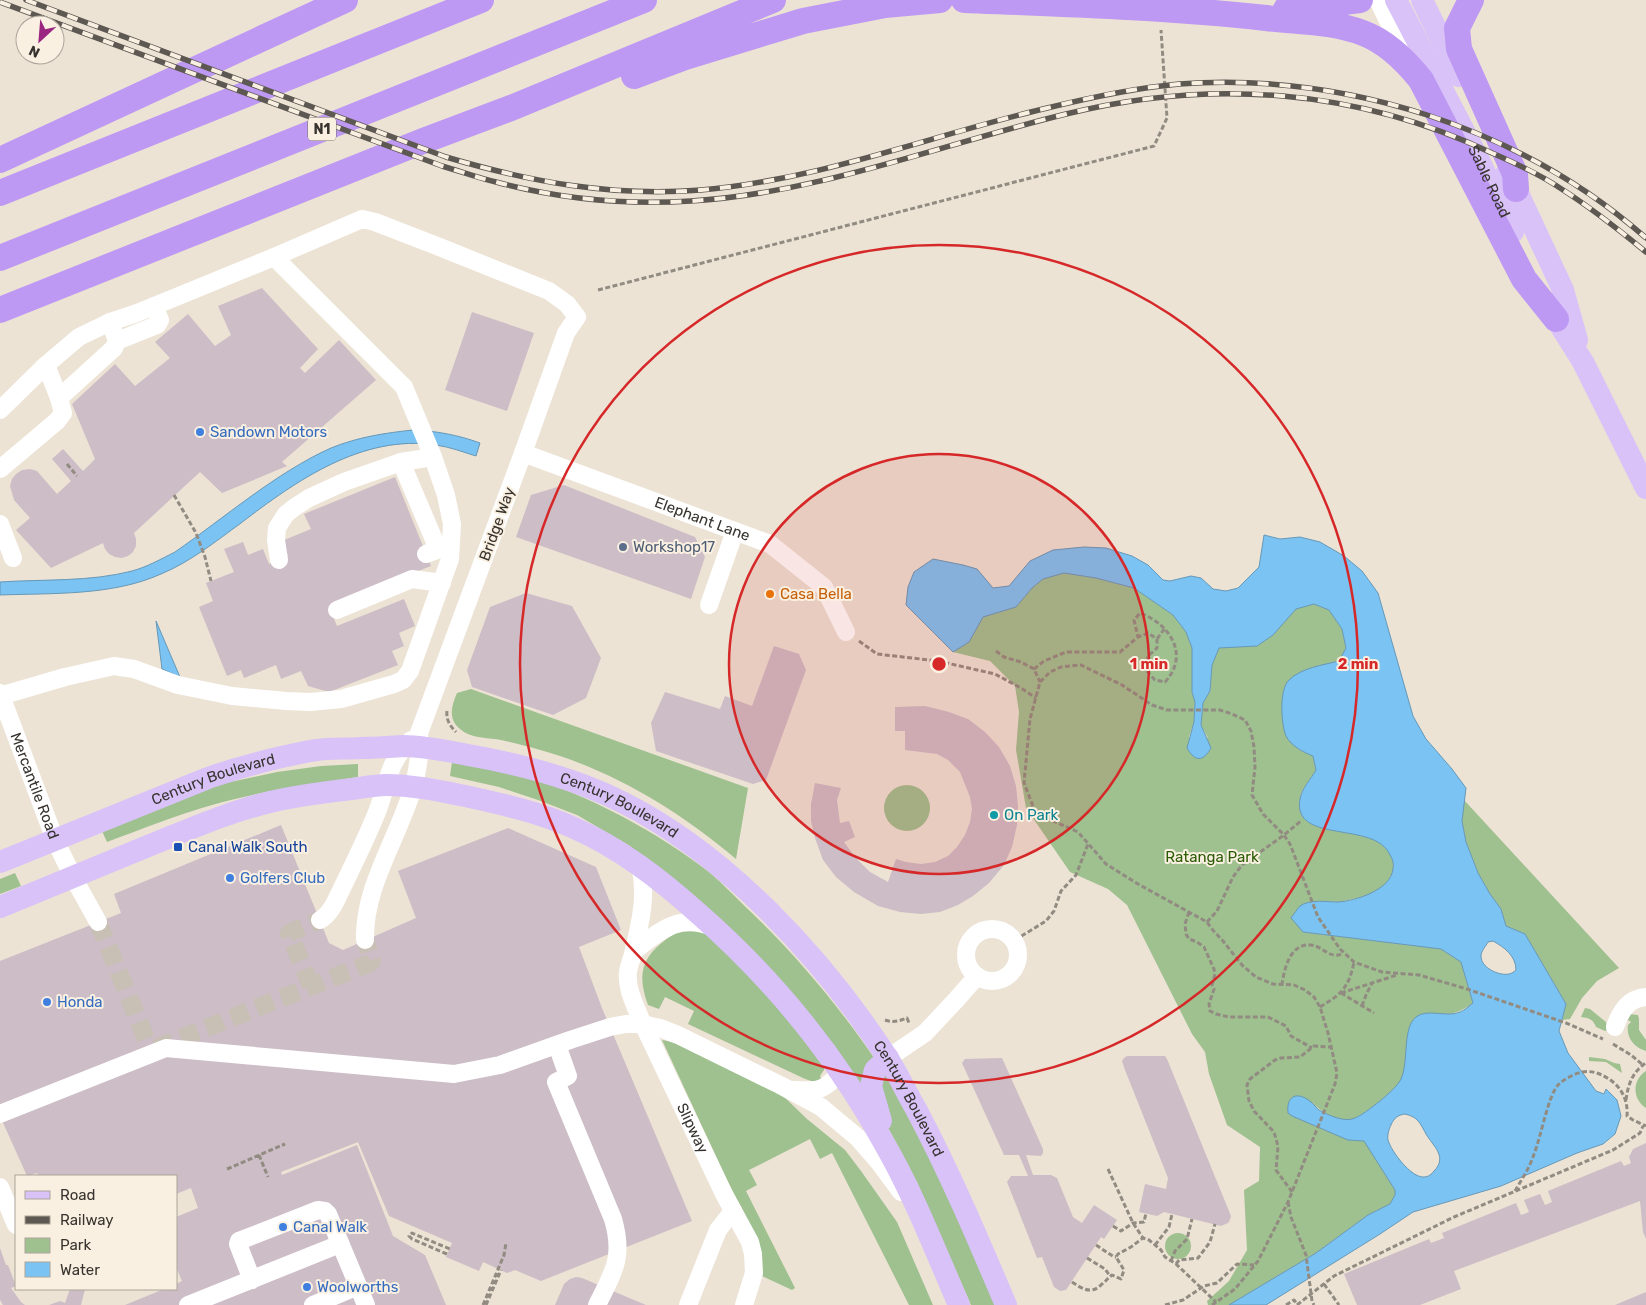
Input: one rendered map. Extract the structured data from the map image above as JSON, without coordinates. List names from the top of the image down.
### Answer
{
  "streets": {
    "highway": ["N1"],
    "main road": ["Sable Road", "Century Boulevard"],
    "lane": [
      "Elephant Lane",
      "Bridge Way",
      "Mercantile Road",
      "Slipway"
    ]
  },
  "crossings": [
    ["Elephant Lane", "Bridge Way"],
    ["Bridge Way", "Century Boulevard"],
    ["Century Boulevard", "Mercantile Road"]
  ],
  "parks": ["Ratanga Park"],
  "places": {
    "other": [
      "Sandown Motors",
      "Workshop17",
      "Casa Bella",
      "On Park",
      "Golfers Club",
      "Honda",
      "Canal Walk",
      "Woolworths"
    ],
    "transit": ["Canal Walk South"]
  },
  "legend": [
    "Road",
    "Railway",
    "Park",
    "Water"
  ],
  "north": "bottom left",
  "rings": ["1 min", "2 min"]
}
